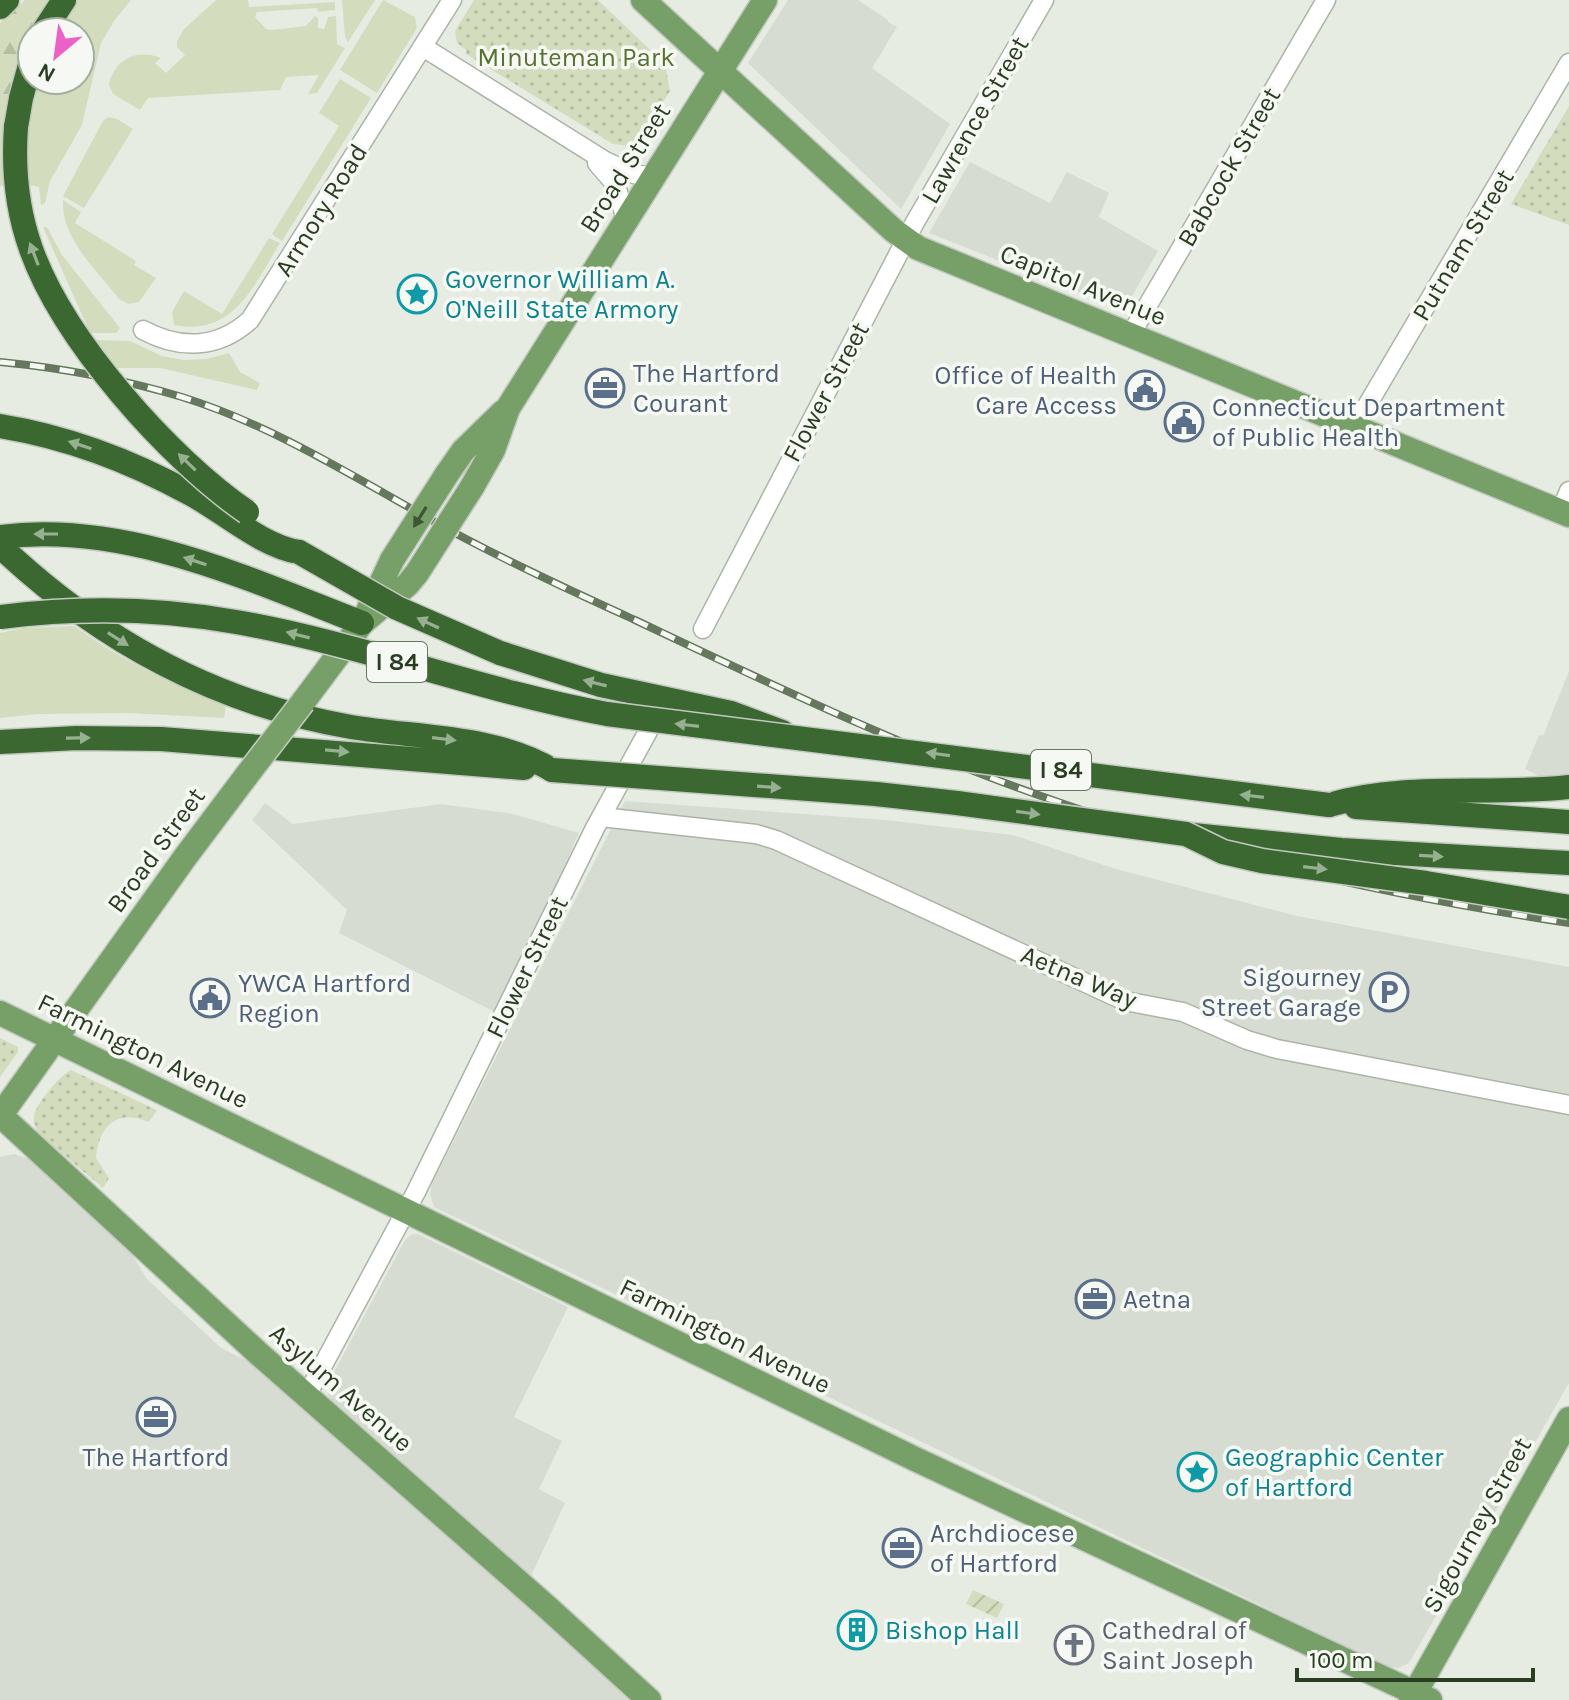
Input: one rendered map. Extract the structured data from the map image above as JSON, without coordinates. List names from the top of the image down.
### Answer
{
  "streets": {
    "highway": ["I 84"],
    "main road": [
      "Broad Street",
      "Capitol Avenue",
      "Farmington Avenue",
      "Asylum Avenue",
      "Sigourney Street"
    ],
    "street": [
      "Lawrence Street",
      "Babcock Street",
      "Armory Road",
      "Putnam Street",
      "Flower Street",
      "Aetna Way"
    ]
  },
  "crossings": [
    ["Lawrence Street", "Capitol Avenue"],
    ["Lawrence Street", "Flower Street"],
    ["Babcock Street", "Capitol Avenue"],
    ["Broad Street", "Capitol Avenue"],
    ["Broad Street", "Farmington Avenue"],
    ["Broad Street", "Asylum Avenue"],
    ["Putnam Street", "Capitol Avenue"],
    ["Capitol Avenue", "Flower Street"],
    ["Flower Street", "Aetna Way"],
    ["Flower Street", "Farmington Avenue"],
    ["Flower Street", "Asylum Avenue"],
    ["Farmington Avenue", "Sigourney Street"]
  ],
  "parks": ["Minuteman Park"],
  "places": {
    "place": ["Governor William A. O'Neill State Armory", "Geographic Center of Hartford"],
    "office": [
      "The Hartford Courant",
      "Aetna",
      "The Hartford",
      "Archdiocese of Hartford"
    ],
    "public building": ["Office of Health Care Access", "Connecticut Department of Public Health", "YWCA Hartford Region"],
    "parking": ["Sigourney Street Garage"],
    "building": ["Bishop Hall"],
    "church": ["Cathedral of Saint Joseph"]
  },
  "scale_bar": "100 m",
  "north": "bottom left"
}
